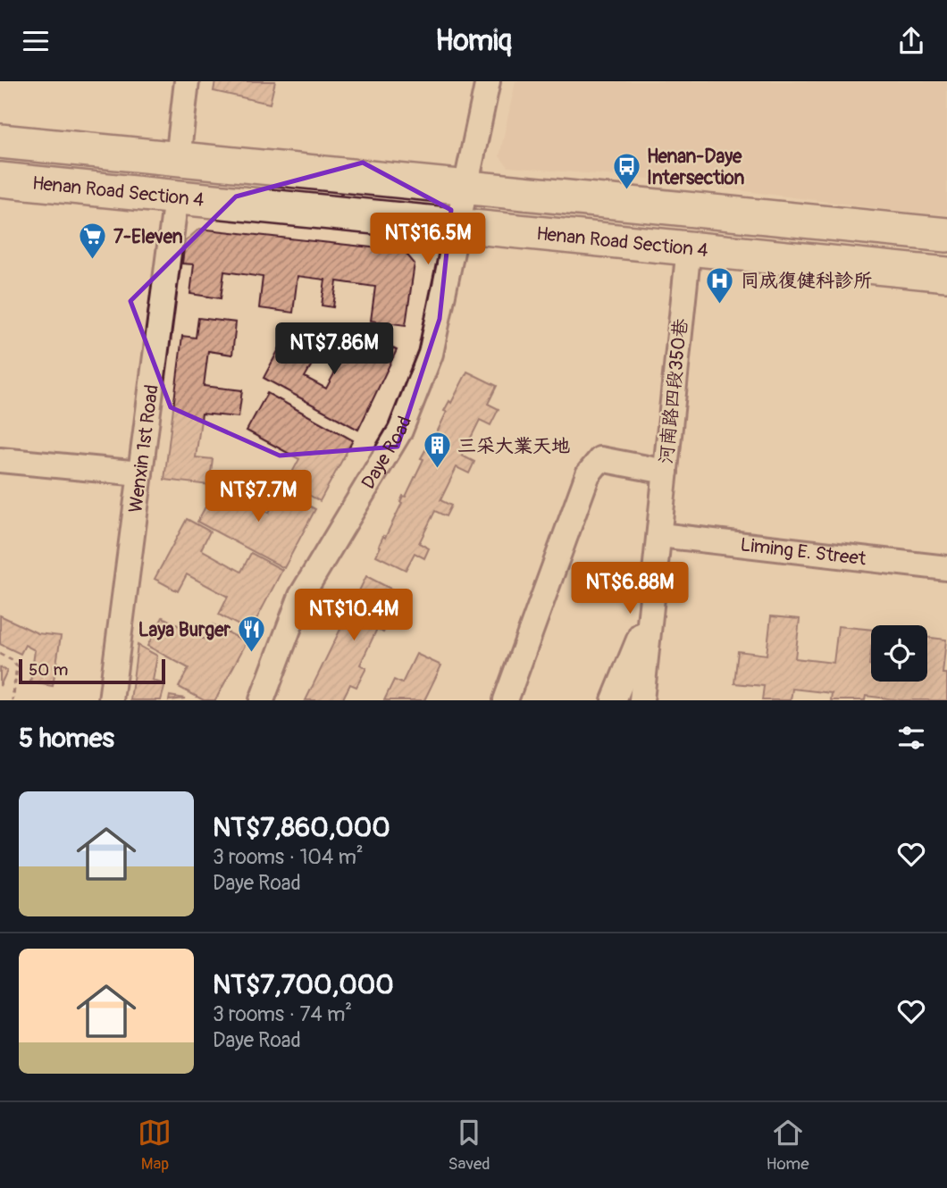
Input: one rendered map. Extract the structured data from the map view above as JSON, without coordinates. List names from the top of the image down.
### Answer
{
  "streets": {
    "street": [
      "Henan Road Section 4",
      "河南路四段350巷",
      "Wenxin 1st Road",
      "Daye Road",
      "Liming E. Street"
    ]
  },
  "crossings": [
    ["Henan Road Section 4", "河南路四段350巷"],
    ["Henan Road Section 4", "Wenxin 1st Road"],
    ["Henan Road Section 4", "Daye Road"],
    ["河南路四段350巷", "Liming E. Street"]
  ],
  "places": {
    "bus stop": ["Henan-Daye Intersection"],
    "supermarket": ["7-Eleven"],
    "hospital": ["同成復健科診所"],
    "building": ["三采大業天地"],
    "restaurant": ["Laya Burger"]
  },
  "scale_bar": "50 m",
  "page": {
    "header": "Homiq",
    "price": [
      "NT$16.5M",
      "NT$7.86M",
      "NT$7.7M",
      "NT$6.88M",
      "NT$10.4M"
    ],
    "scale": "50 m",
    "heading": "5 homes",
    "list": [
      {
        "name": "NT$7,860,000",
        "note": "3 rooms · 104 m² · Daye Road"
      },
      {
        "name": "NT$7,700,000",
        "note": "3 rooms · 74 m² · Daye Road"
      }
    ],
    "tabs": ["Map", "Saved", "Home"]
  }
}
